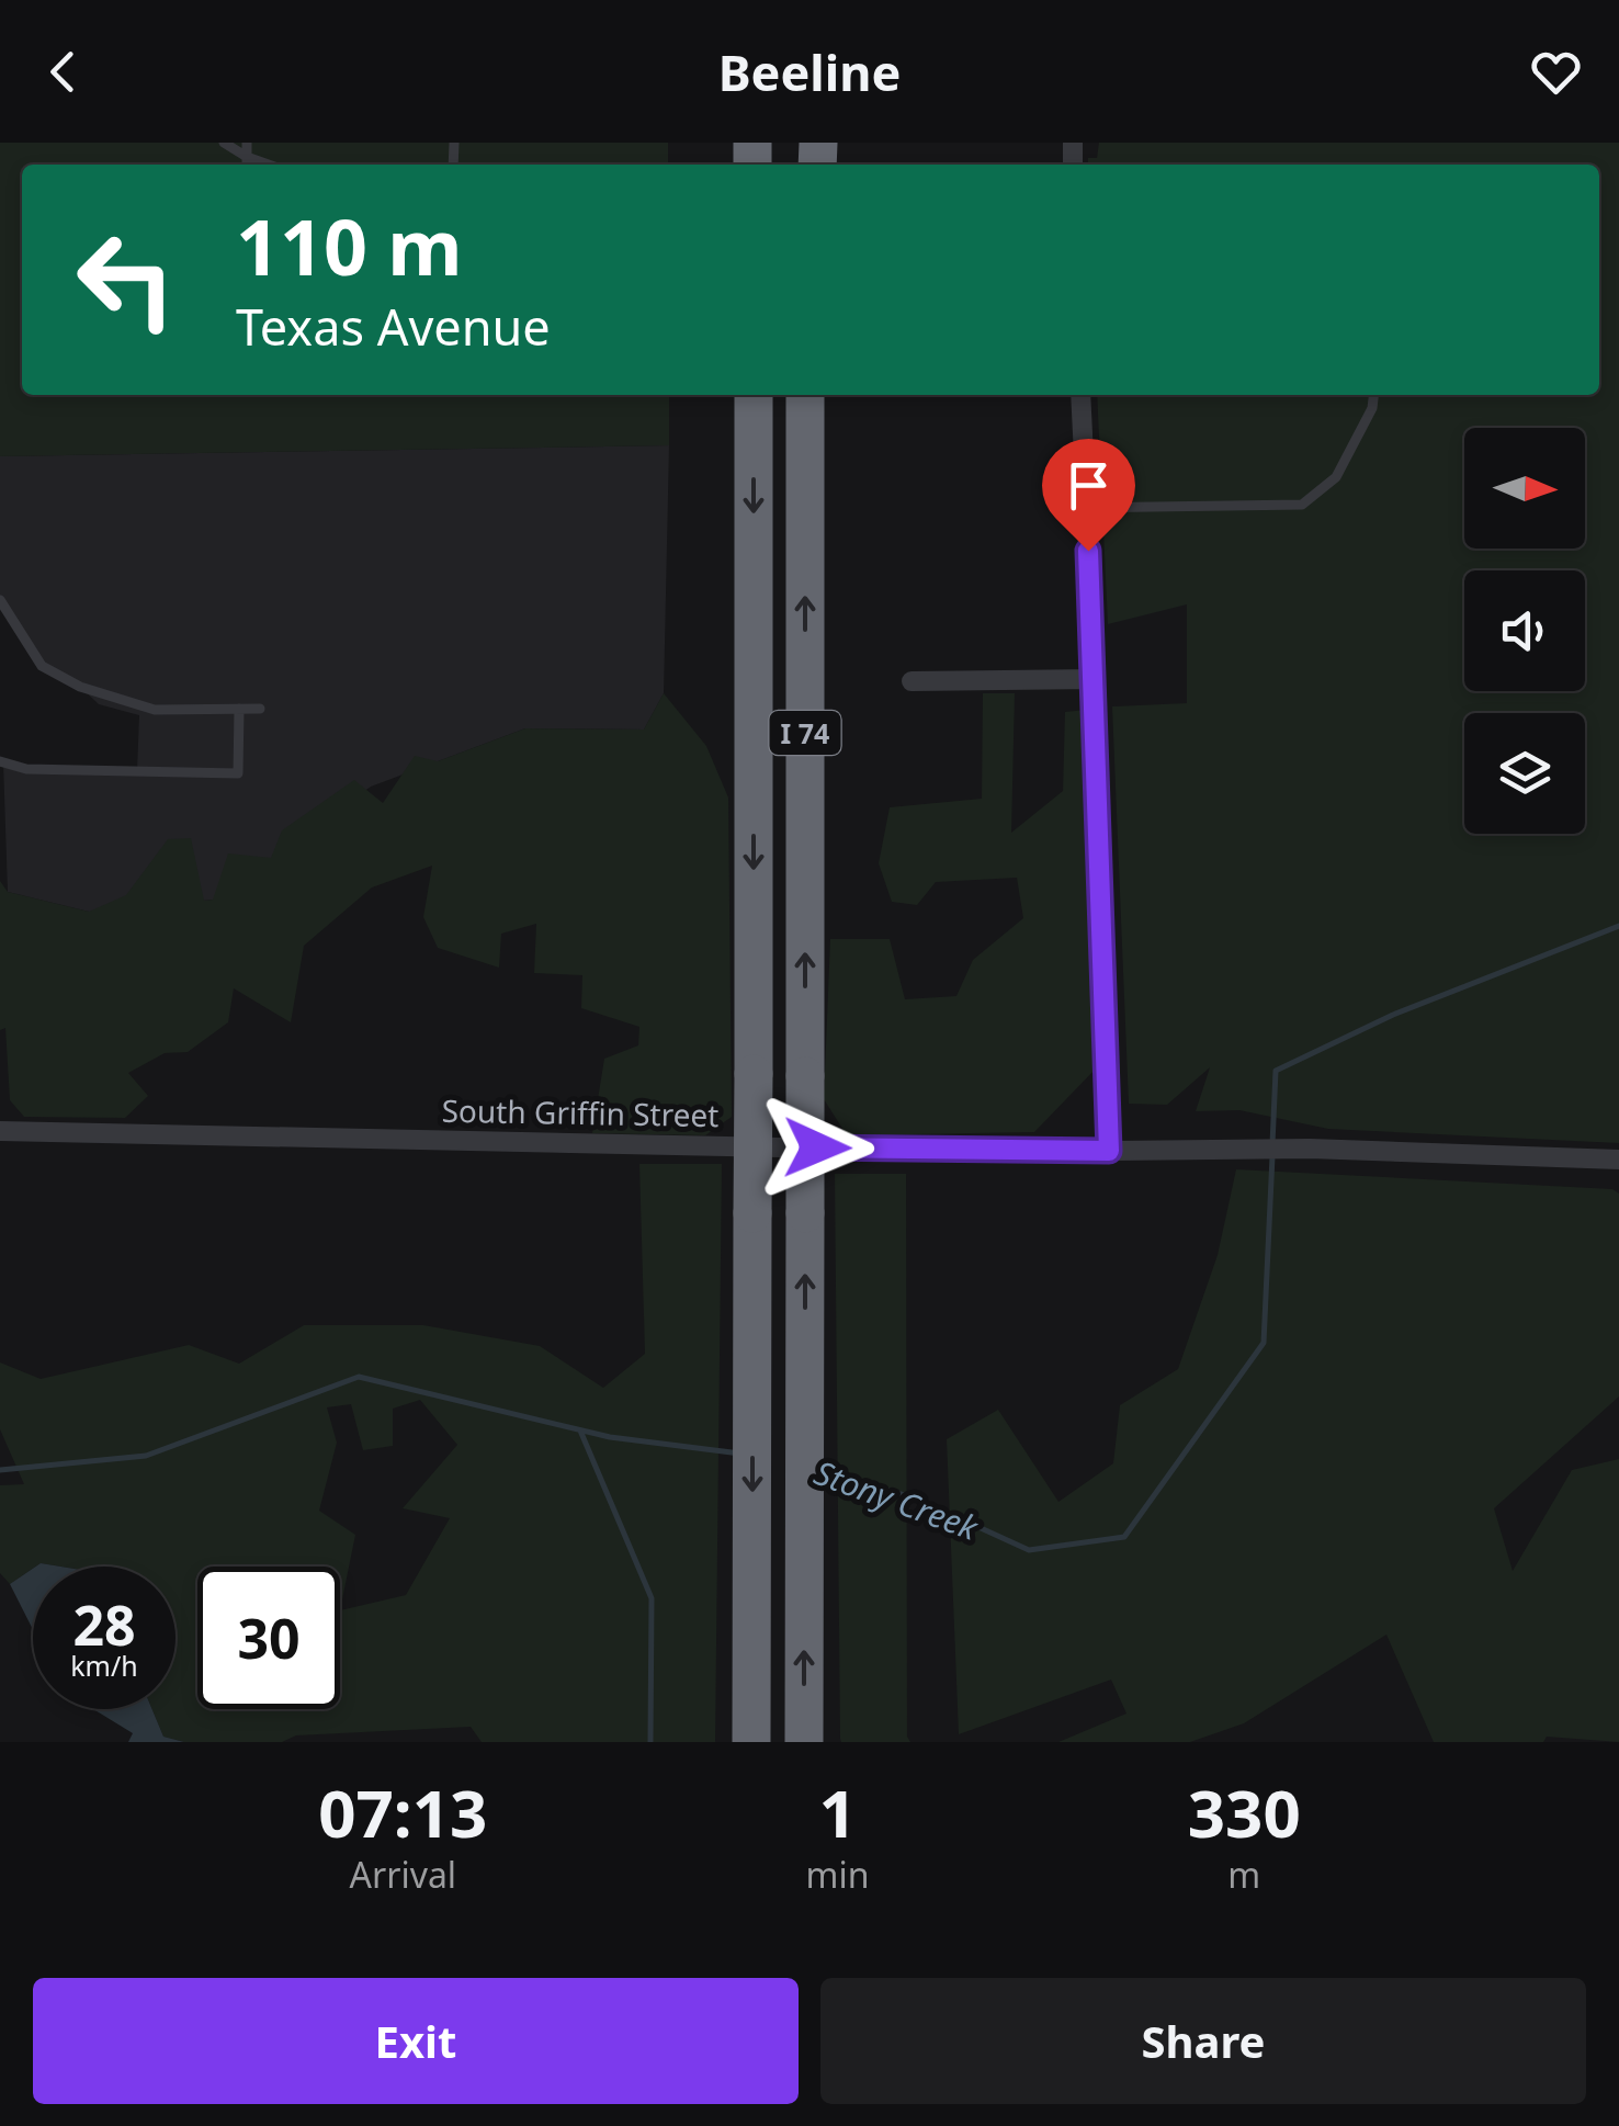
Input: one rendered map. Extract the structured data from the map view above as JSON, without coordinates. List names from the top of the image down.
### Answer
{
  "streets": {
    "highway": ["I 74"],
    "street": ["South Griffin Street"]
  },
  "water": ["Stony Creek"],
  "north": "right",
  "page": {
    "header": "Beeline",
    "turn": ["110 m", "Texas Avenue"],
    "speed": "28 km/h",
    "limit": "30",
    "eta": [
      "07:13",
      "Arrival",
      "1",
      "min",
      "330",
      "m"
    ],
    "buttons": ["Exit", "Share"]
  }
}
